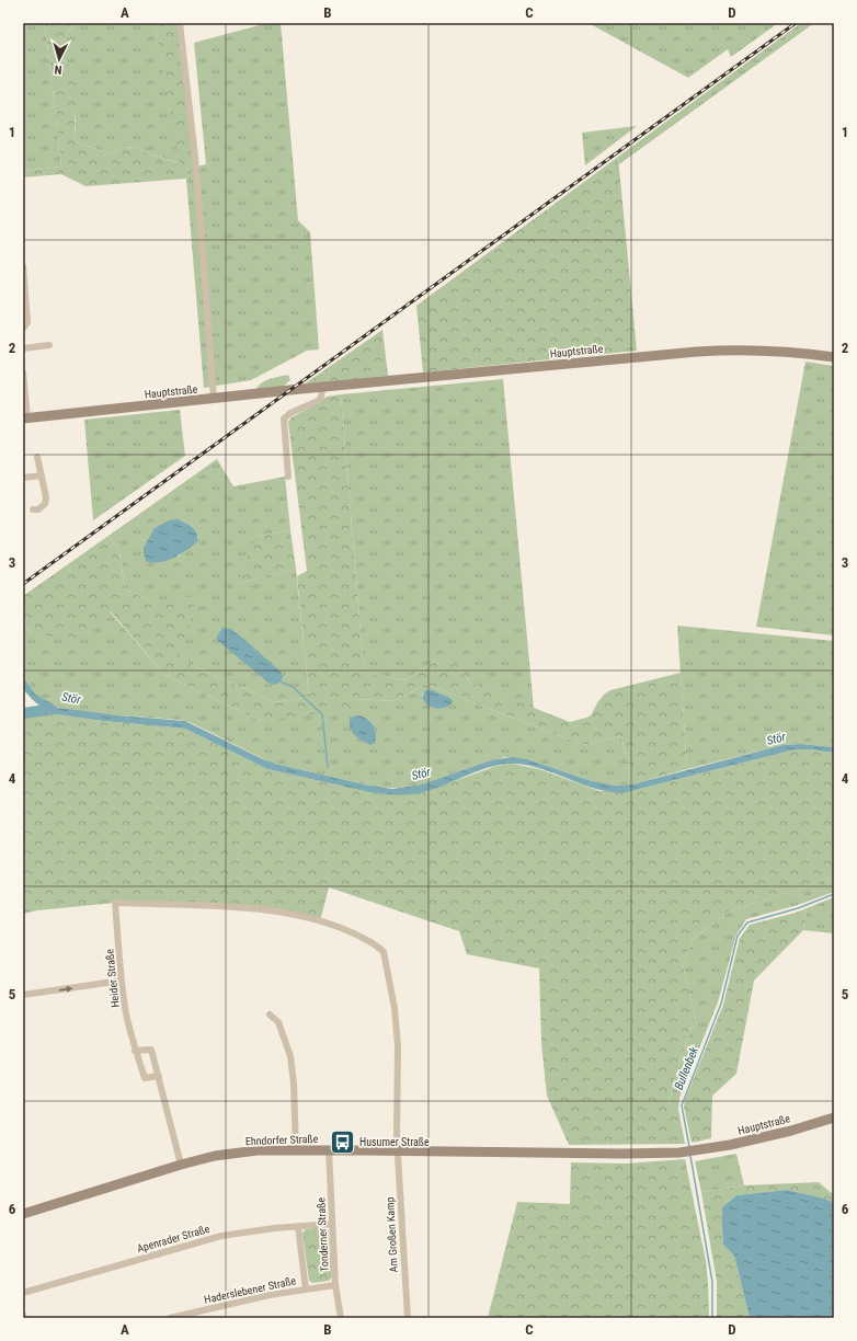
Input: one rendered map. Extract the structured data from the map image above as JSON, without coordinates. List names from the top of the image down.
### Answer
{
  "streets": {
    "street": [
      "Hauptstraße",
      "Heider Straße",
      "Ehndorfer Straße",
      "Tonderner Straße",
      "Am Großen Kamp",
      "Apenrader Straße",
      "Haderslebener Straße"
    ]
  },
  "crossings": [
    ["Hauptstraße", "Ehndorfer Straße"],
    ["Heider Straße", "Ehndorfer Straße"],
    ["Heider Straße", "Am Großen Kamp"],
    ["Ehndorfer Straße", "Tonderner Straße"],
    ["Ehndorfer Straße", "Am Großen Kamp"],
    ["Tonderner Straße", "Apenrader Straße"],
    ["Tonderner Straße", "Haderslebener Straße"]
  ],
  "water": ["Stör", "Bullenbek"],
  "places": {
    "bus stop": ["Husumer Straße"]
  },
  "north": "bottom",
  "grid": {
    "columns": [
      "A",
      "B",
      "C",
      "D"
    ],
    "rows": [
      "1",
      "2",
      "3",
      "4",
      "5",
      "6"
    ]
  }
}
